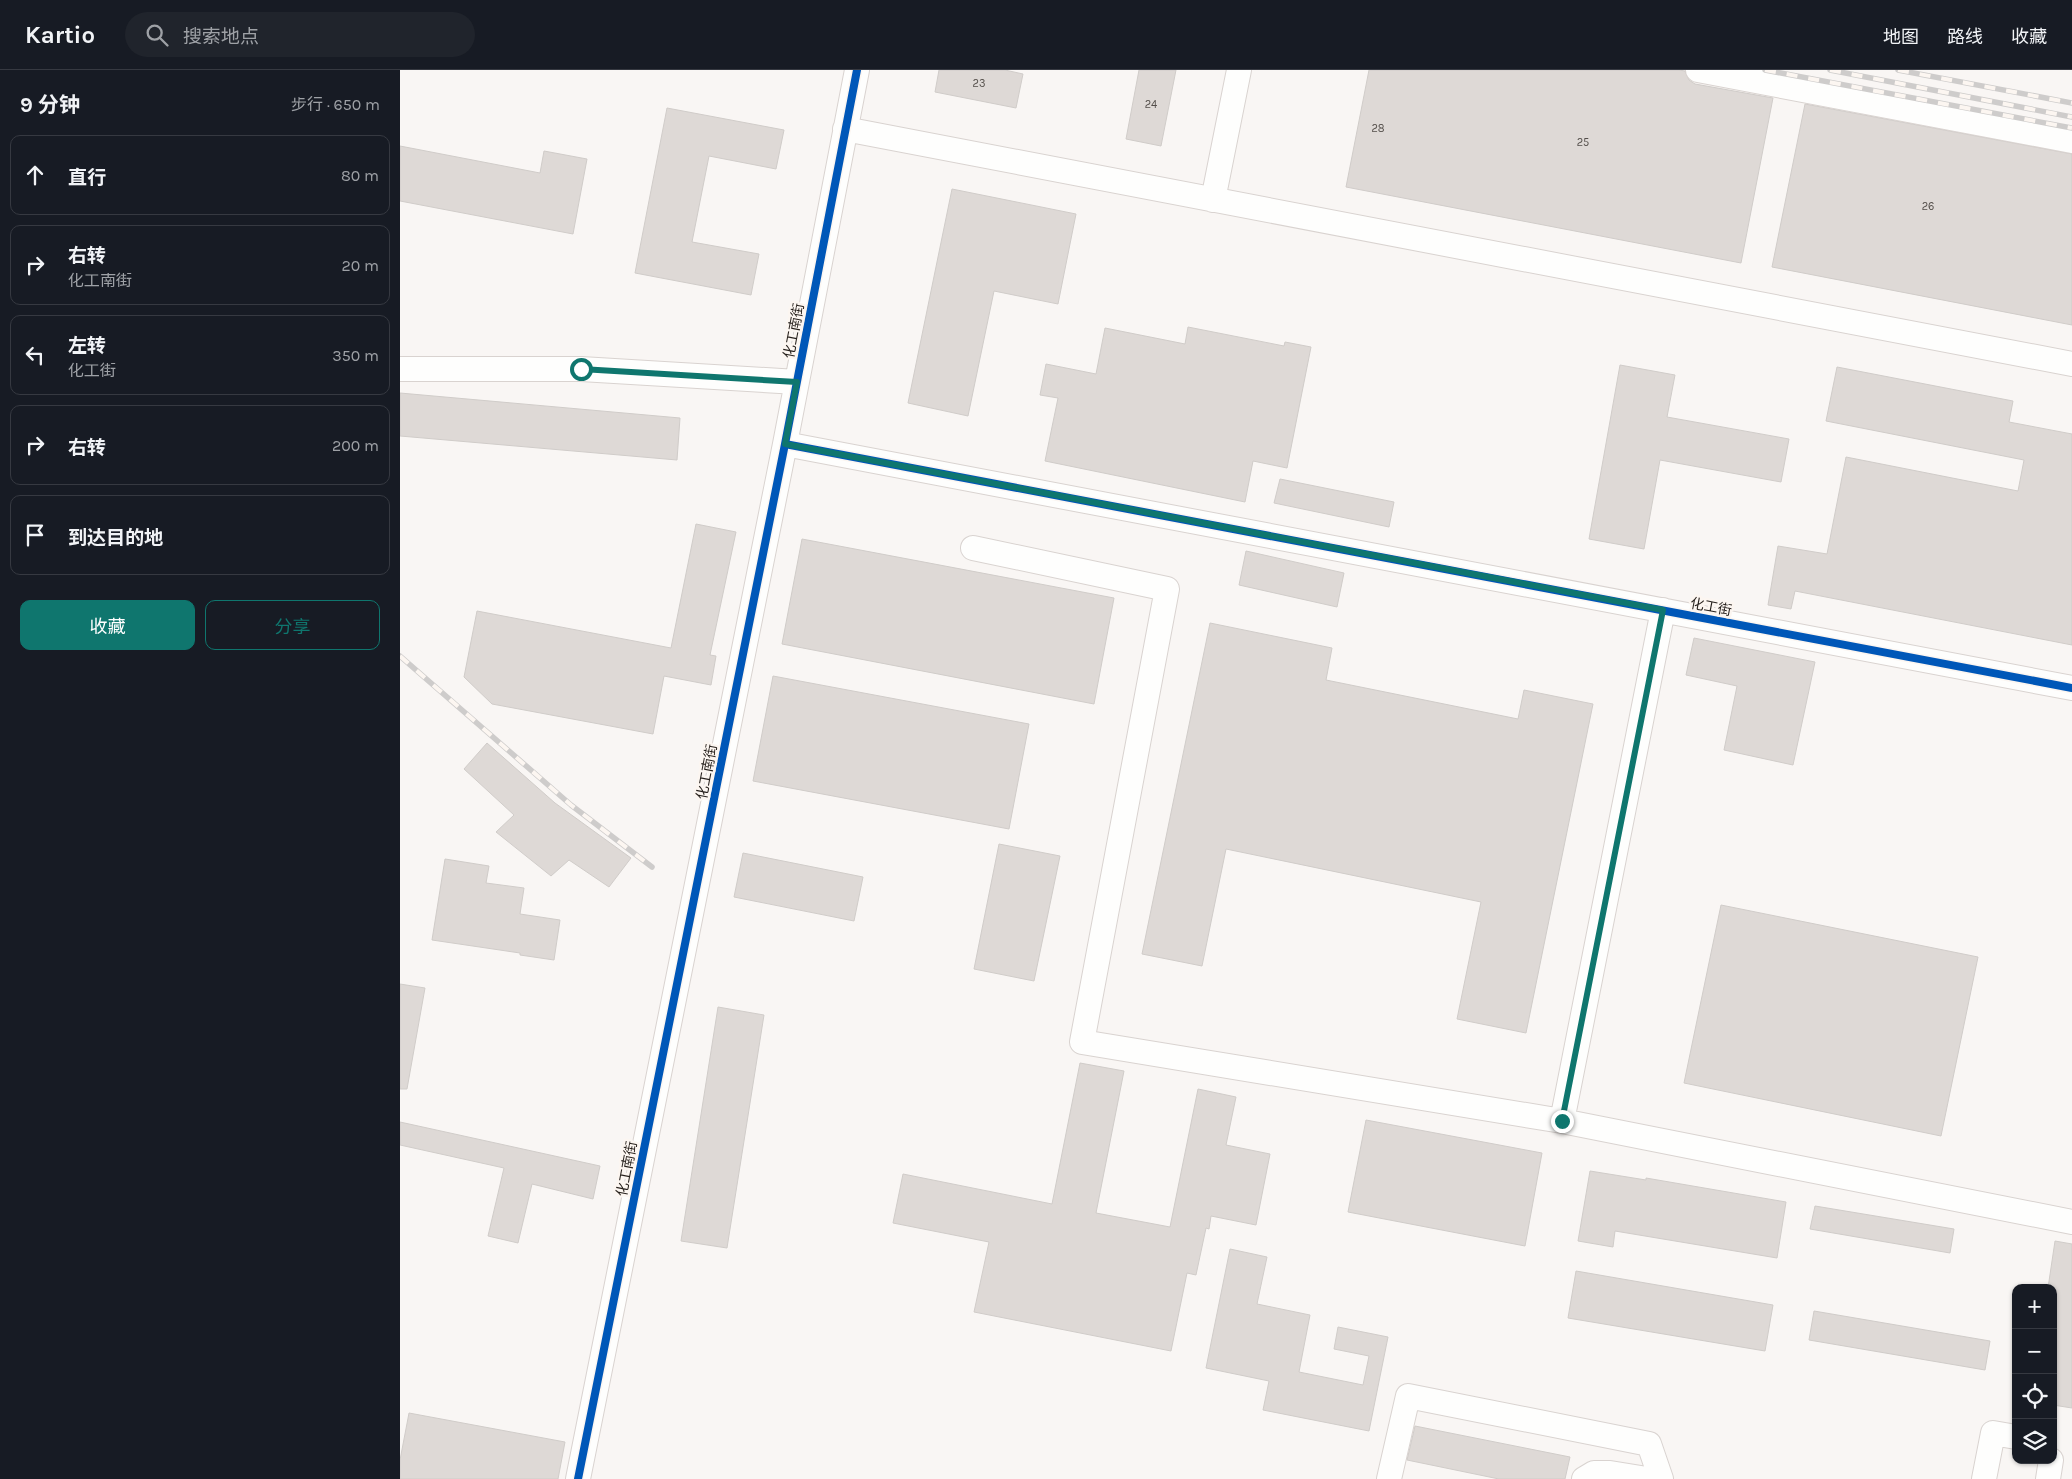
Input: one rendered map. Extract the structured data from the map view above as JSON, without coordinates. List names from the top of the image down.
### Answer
{
  "streets": {
    "street": ["化工南街", "化工街"]
  },
  "crossings": [
    ["化工南街", "化工街"]
  ],
  "house_numbers": [
    "23",
    "24",
    "28",
    "25",
    "26"
  ],
  "page": {
    "header": "Kartio",
    "search": "搜索地点",
    "nav": ["地图", "路线", "收藏"],
    "heading": ["9 分钟", "步行 · 650 m"],
    "list": [
      ["直行", "80 m"],
      ["右转", "化工南街", "20 m"],
      ["左转", "化工街", "350 m"],
      ["右转", "200 m"],
      "到达目的地"
    ],
    "buttons": ["收藏", "分享"],
    "map_buttons": ["+", "−"]
  }
}
